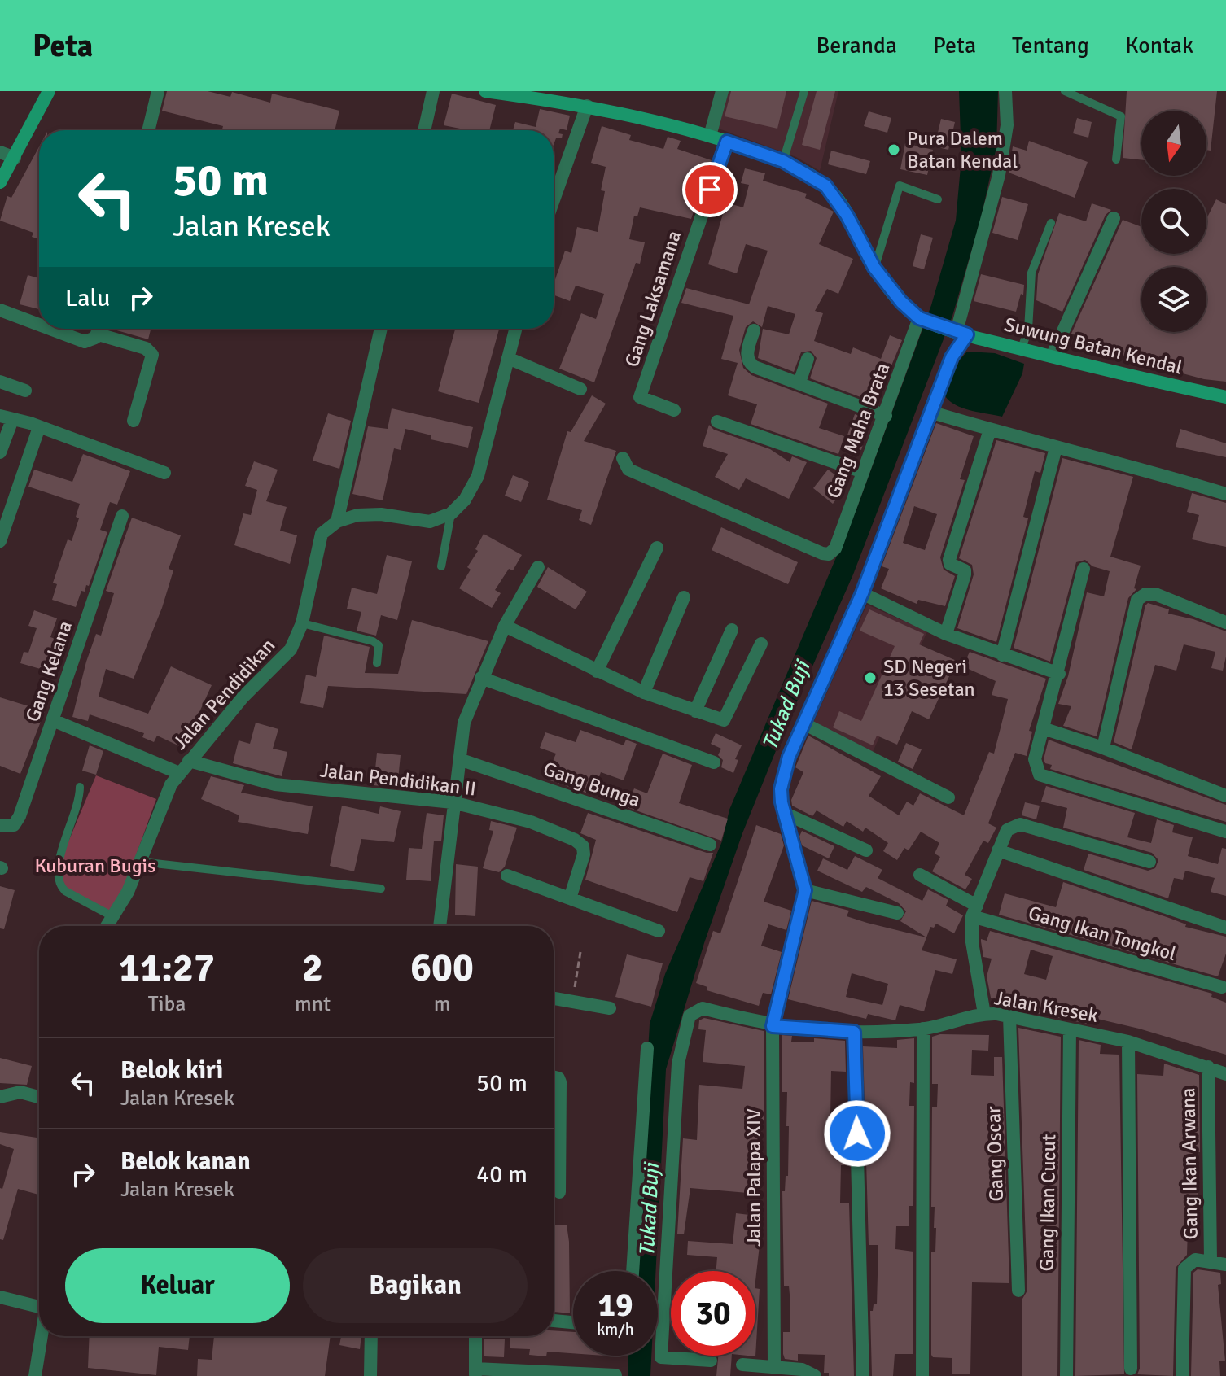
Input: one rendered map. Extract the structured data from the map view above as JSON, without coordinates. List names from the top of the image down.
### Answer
{
  "streets": {
    "street": [
      "Gang Laksamana",
      "Suwung Batan Kendal",
      "Gang Maha Brata",
      "Gang Kelana",
      "Jalan Pendidikan",
      "Jalan Pendidikan II",
      "Gang Bunga",
      "Gang Ikan Tongkol",
      "Jalan Kresek",
      "Gang Oscar",
      "Gang Ikan Arwana",
      "Jalan Palapa XIV",
      "Gang Ikan Cucut"
    ]
  },
  "crossings": [
    ["Suwung Batan Kendal", "Gang Maha Brata"],
    ["Jalan Pendidikan", "Jalan Pendidikan II"],
    ["Jalan Kresek", "Gang Oscar"],
    ["Jalan Kresek", "Gang Ikan Arwana"],
    ["Jalan Kresek", "Jalan Palapa XIV"],
    ["Jalan Kresek", "Gang Ikan Cucut"]
  ],
  "water": ["Tukad Buji"],
  "parks": ["Kuburan Bugis"],
  "places": ["Pura Dalem Batan Kendal", "SD Negeri 13 Sesetan"],
  "north": "bottom",
  "page": {
    "header": "Peta",
    "nav": [
      "Beranda",
      "Peta",
      "Tentang",
      "Kontak"
    ],
    "turn": ["50 m", "Jalan Kresek"],
    "then": "Lalu",
    "eta": [
      "11:27",
      "Tiba",
      "2",
      "mnt",
      "600",
      "m"
    ],
    "list": [
      {
        "name": "Belok kiri",
        "note": "Jalan Kresek",
        "value": "50 m"
      },
      {
        "name": "Belok kanan",
        "note": "Jalan Kresek",
        "value": "40 m"
      }
    ],
    "buttons": ["Keluar", "Bagikan"],
    "speed": "19 km/h",
    "limit": "30"
  }
}
